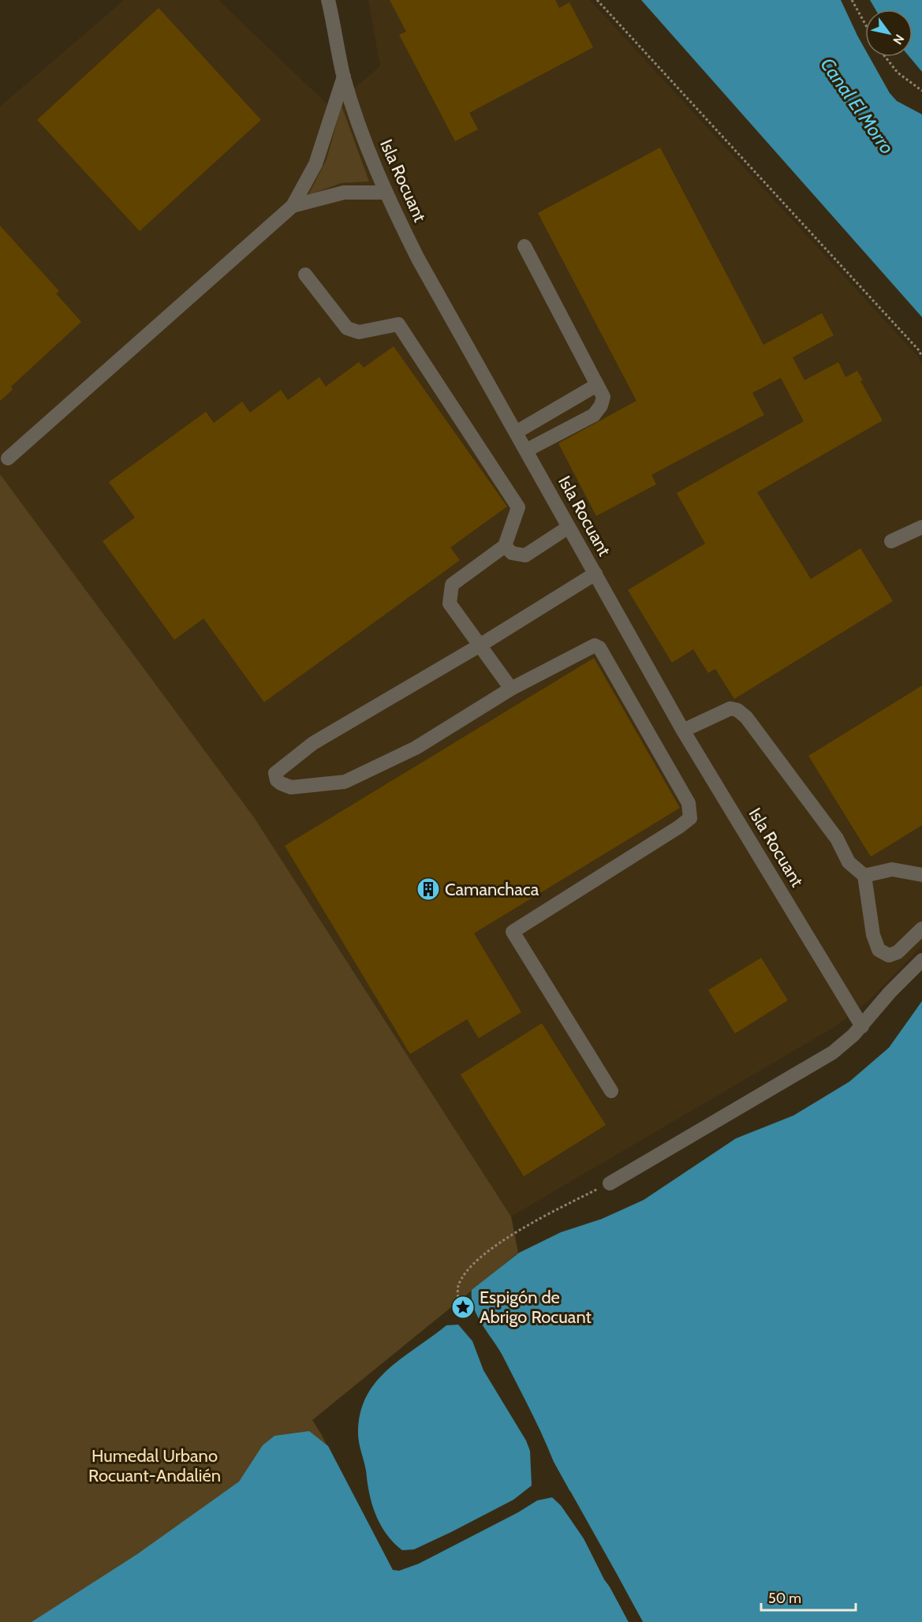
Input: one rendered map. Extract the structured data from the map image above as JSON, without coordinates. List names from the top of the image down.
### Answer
{
  "streets": {
    "street": ["Isla Rocuant"]
  },
  "water": ["Canal El Morro"],
  "parks": ["Humedal Urbano Rocuant-Andalién"],
  "places": {
    "building": ["Camanchaca"],
    "place": ["Espigón de Abrigo Rocuant"]
  },
  "scale_bar": "50 m",
  "north": "bottom right"
}
